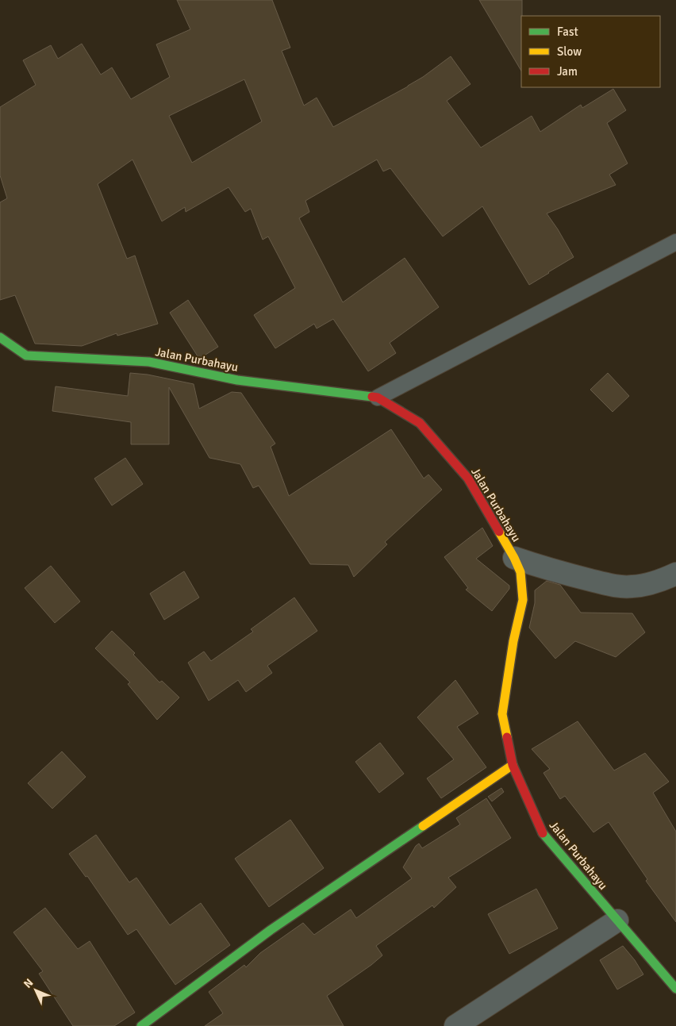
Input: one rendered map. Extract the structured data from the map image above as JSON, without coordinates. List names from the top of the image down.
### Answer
{
  "streets": {
    "street": ["Jalan Purbahayu"]
  },
  "legend": ["Fast", "Slow", "Jam"],
  "north": "top left"
}
